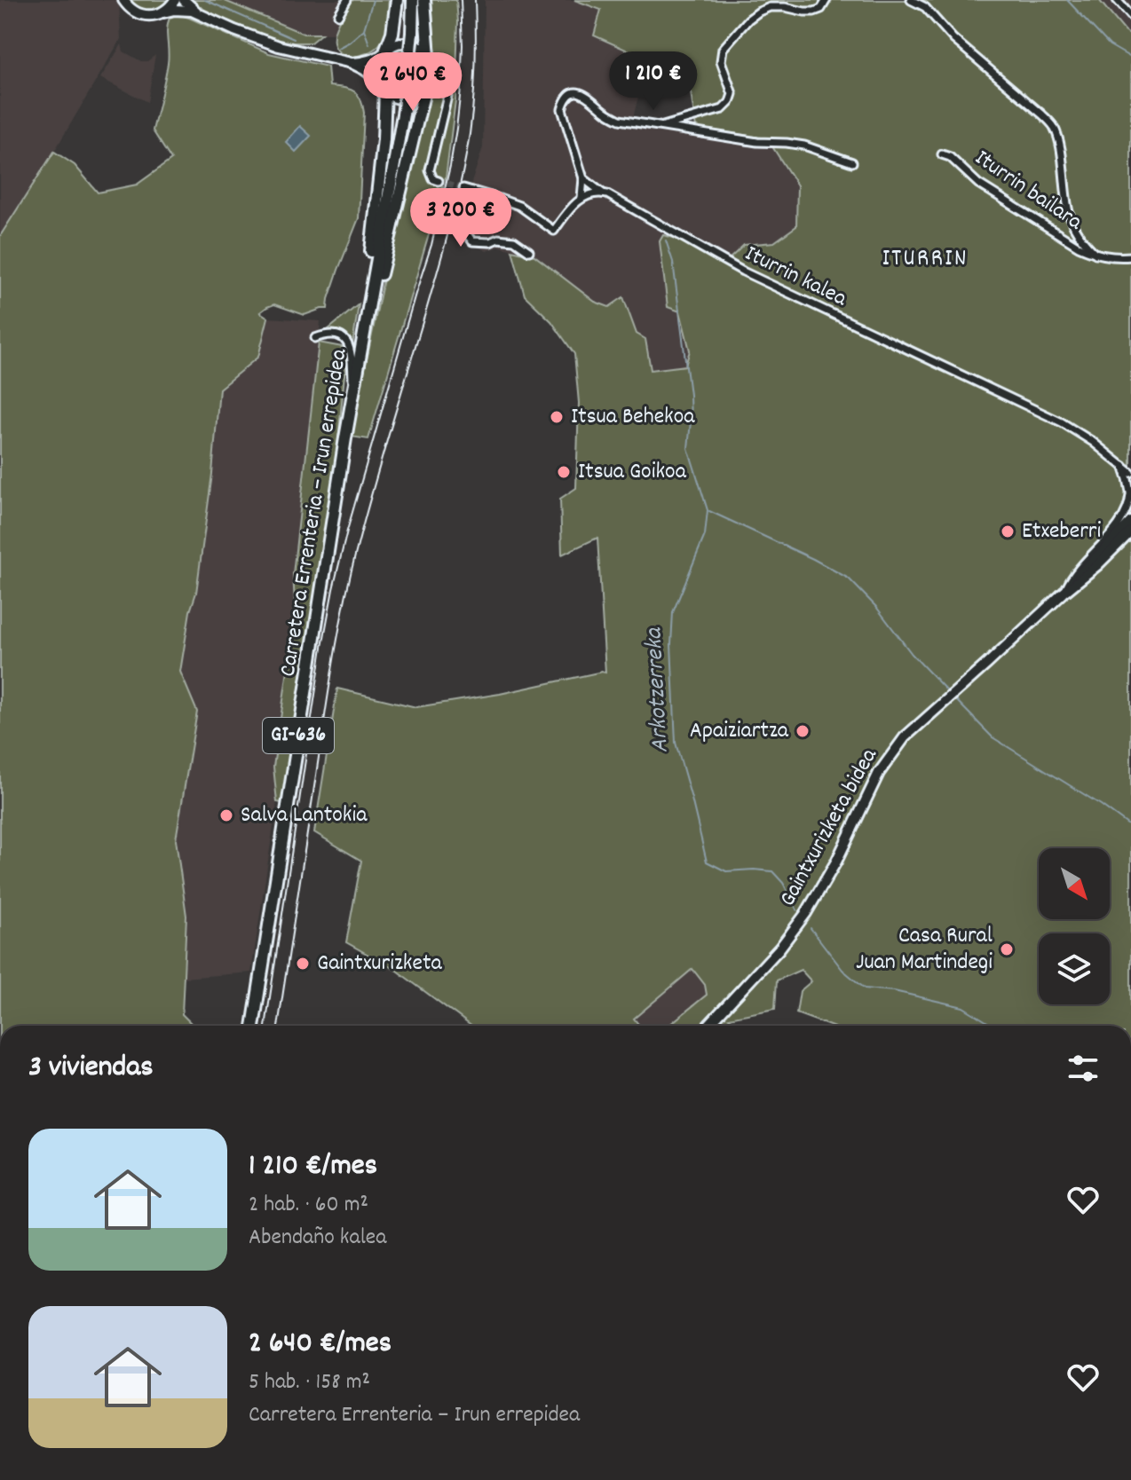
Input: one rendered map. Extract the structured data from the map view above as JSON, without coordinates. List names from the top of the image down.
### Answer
{
  "streets": {
    "main road": ["Carretera Errenteria – Irun errepidea", "GI-636", "Gaintxurizketa bidea"],
    "street": ["Iturrin bailara", "Iturrin kalea"]
  },
  "districts": ["ITURRIN"],
  "water": ["Arkotzerreka"],
  "places": [
    "Itsua Behekoa",
    "Itsua Goikoa",
    "Etxeberri",
    "Apaiziartza",
    "Salva Lantokia",
    "Casa Rural Juan Martindegi",
    "Gaintxurizketa"
  ],
  "north": "bottom right",
  "page": {
    "price": ["1 210 €", "2 640 €", "3 200 €"],
    "heading": "3 viviendas",
    "list": [
      {
        "name": "1 210 €/mes",
        "note": "2 hab. · 60 m² · Abendaño kalea"
      },
      {
        "name": "2 640 €/mes",
        "note": "5 hab. · 158 m² · Carretera Errenteria – Irun errepidea"
      }
    ]
  }
}
